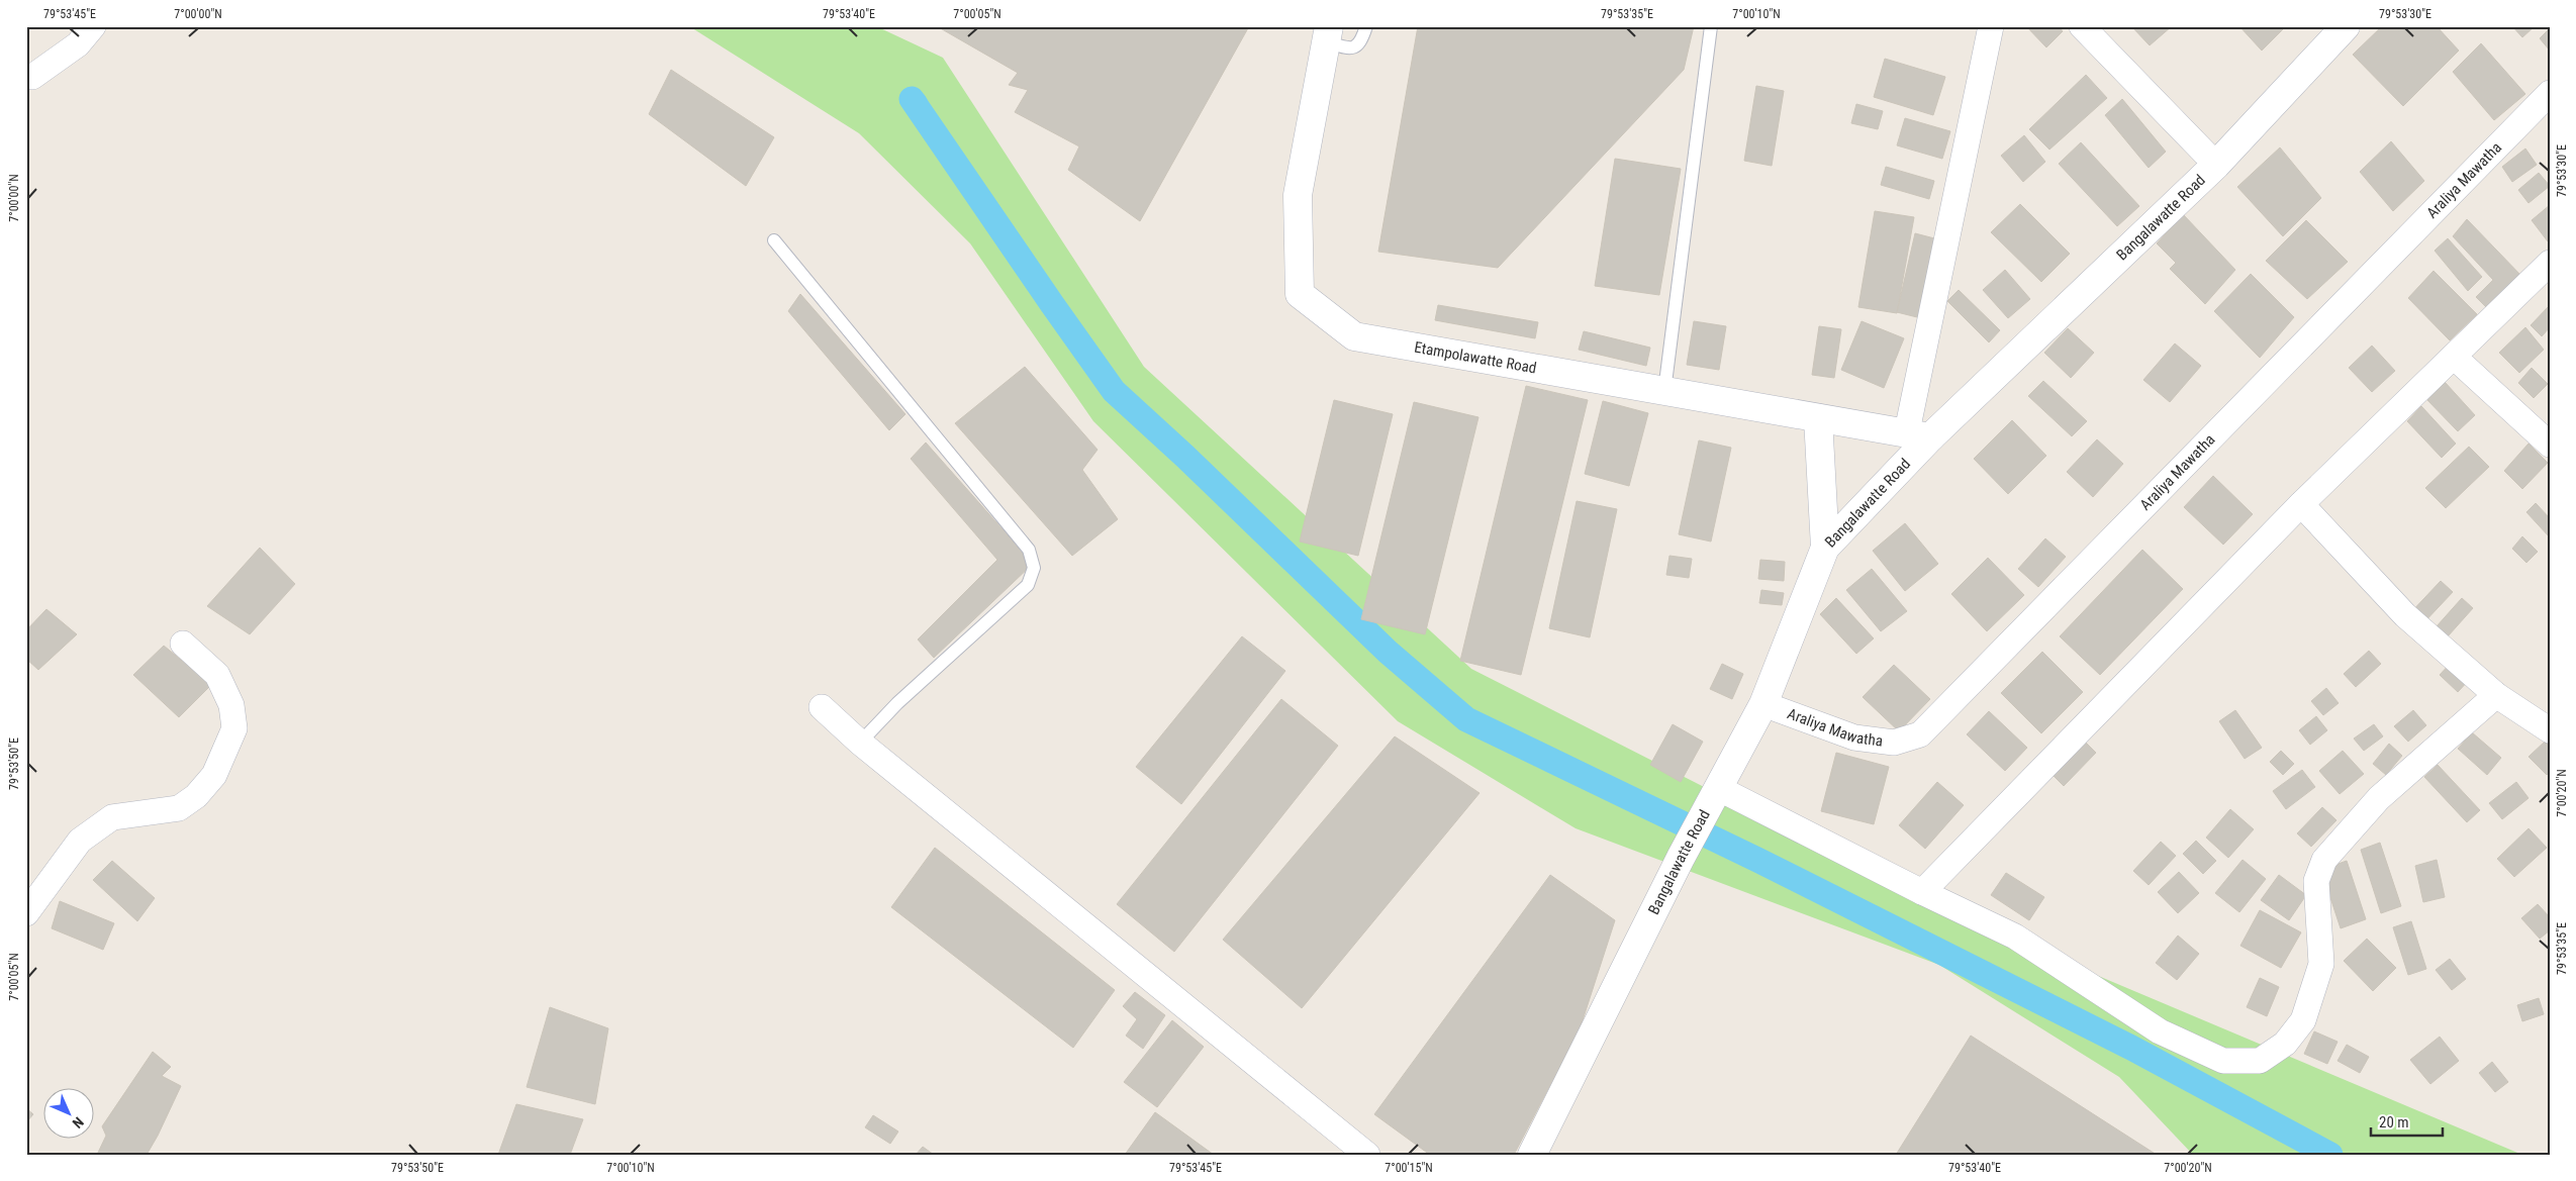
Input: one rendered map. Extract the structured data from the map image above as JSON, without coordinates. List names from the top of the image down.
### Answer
{
  "streets": {
    "street": ["Araliya Mawatha", "Bangalawatte Road", "Etampolawatte Road"]
  },
  "crossings": [
    ["Araliya Mawatha", "Bangalawatte Road"],
    ["Bangalawatte Road", "Etampolawatte Road"]
  ],
  "scale_bar": "20 m",
  "north": "bottom right",
  "coordinates": [
    "79°53'45\"E",
    "7°00'00\"N",
    "79°53'40\"E",
    "7°00'05\"N",
    "79°53'35\"E",
    "7°00'10\"N",
    "79°53'30\"E",
    "79°53'50\"E",
    "7°00'20\"N",
    "7°00'15\"N"
  ]
}
